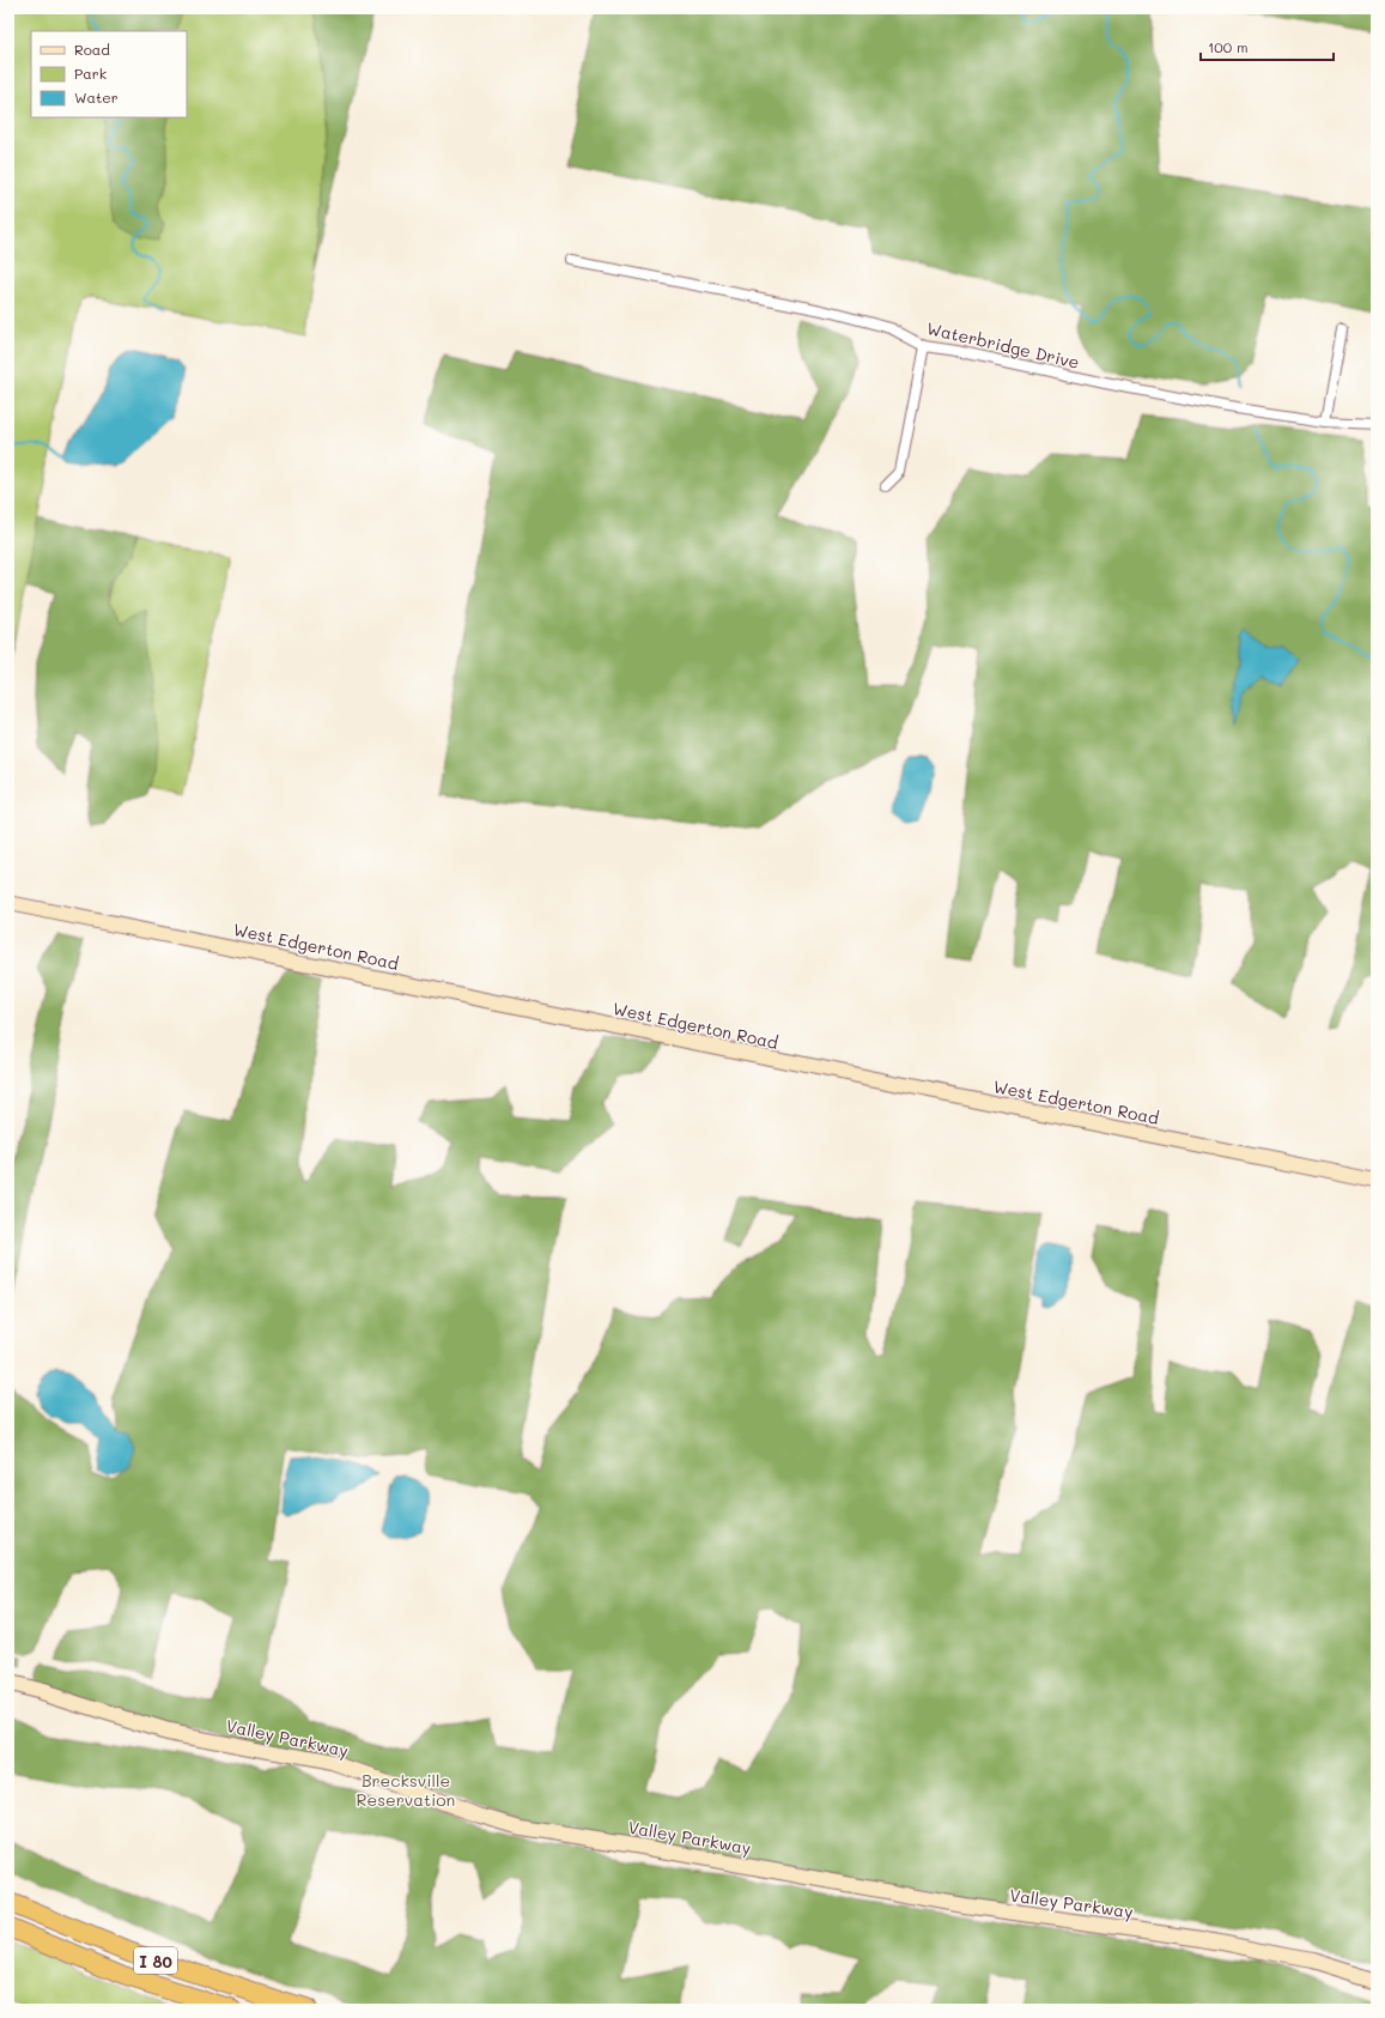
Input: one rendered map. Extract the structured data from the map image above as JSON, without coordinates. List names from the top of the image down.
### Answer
{
  "streets": {
    "highway": ["I 80"],
    "street": ["Waterbridge Drive", "West Edgerton Road", "Valley Parkway"]
  },
  "parks": ["Brecksville Reservation"],
  "legend": ["Road", "Park", "Water"],
  "scale_bar": "100 m"
}
